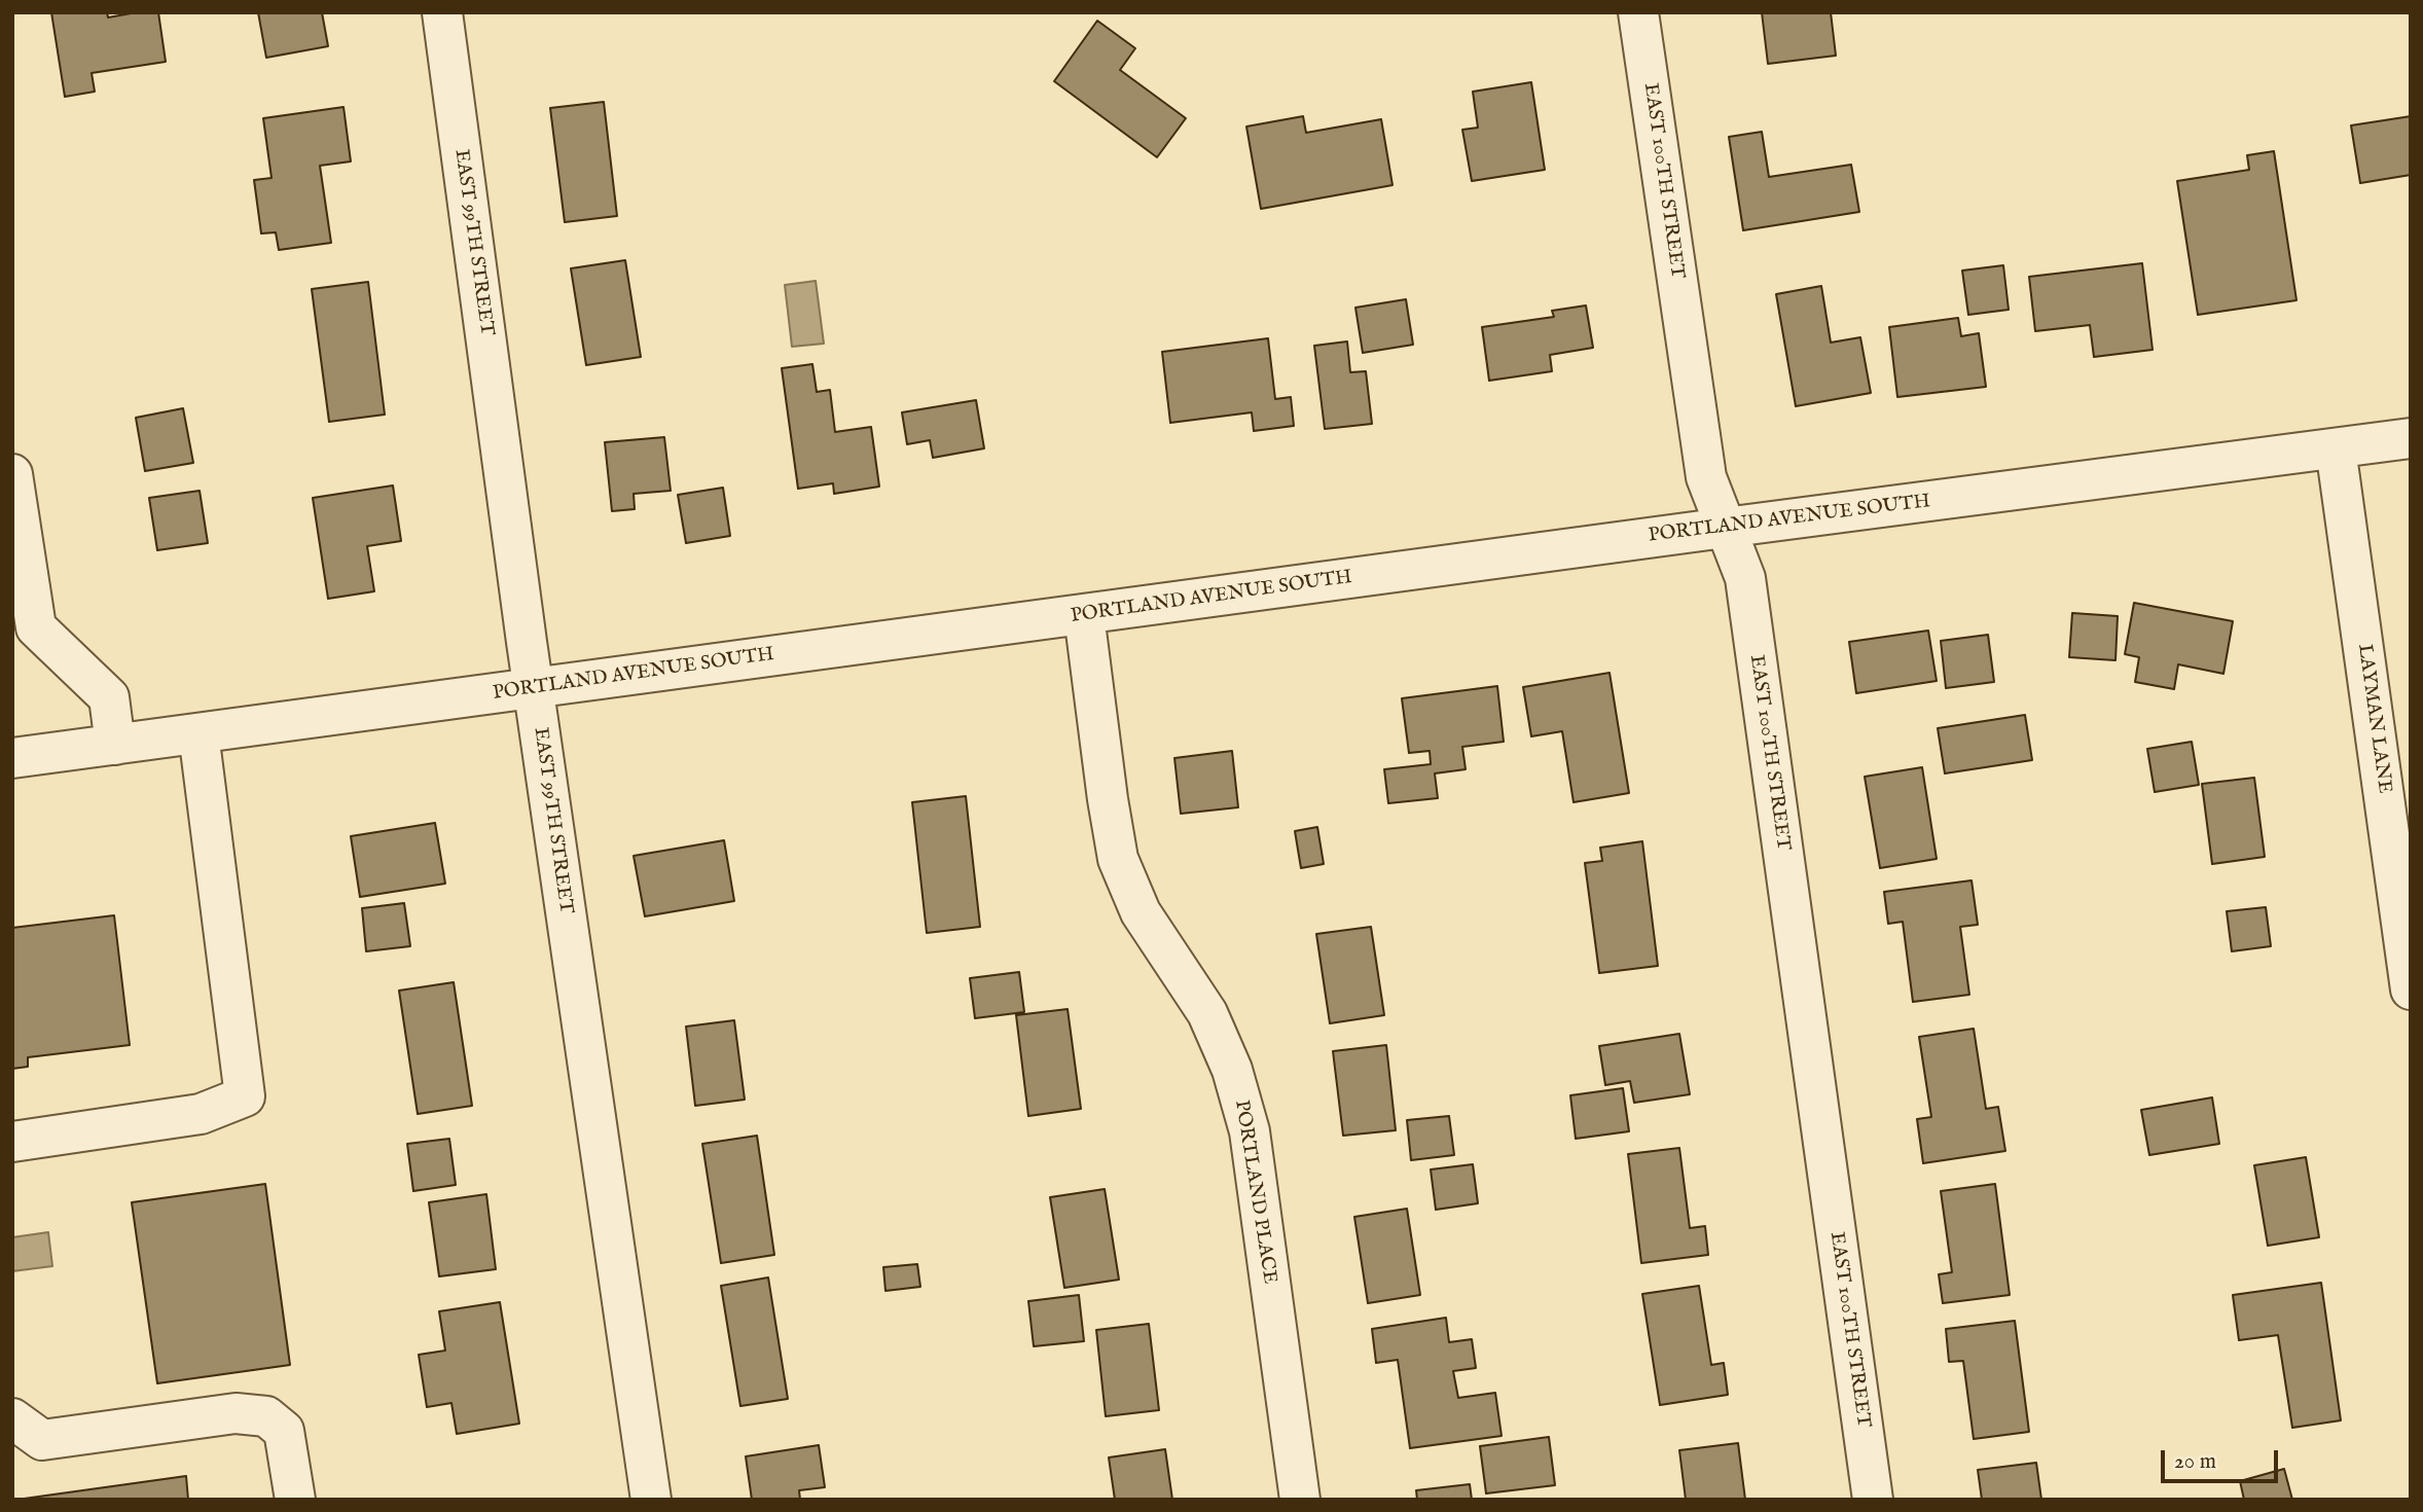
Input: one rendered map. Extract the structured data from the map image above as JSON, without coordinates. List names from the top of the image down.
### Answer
{
  "streets": {
    "street": [
      "EAST 100TH STREET",
      "EAST 99TH STREET",
      "PORTLAND AVENUE SOUTH",
      "LAYMAN LANE",
      "PORTLAND PLACE"
    ]
  },
  "crossings": [
    ["EAST 100TH STREET", "PORTLAND AVENUE SOUTH"],
    ["EAST 99TH STREET", "PORTLAND AVENUE SOUTH"],
    ["PORTLAND AVENUE SOUTH", "LAYMAN LANE"],
    ["PORTLAND AVENUE SOUTH", "PORTLAND PLACE"]
  ],
  "scale_bar": "20 m"
}
